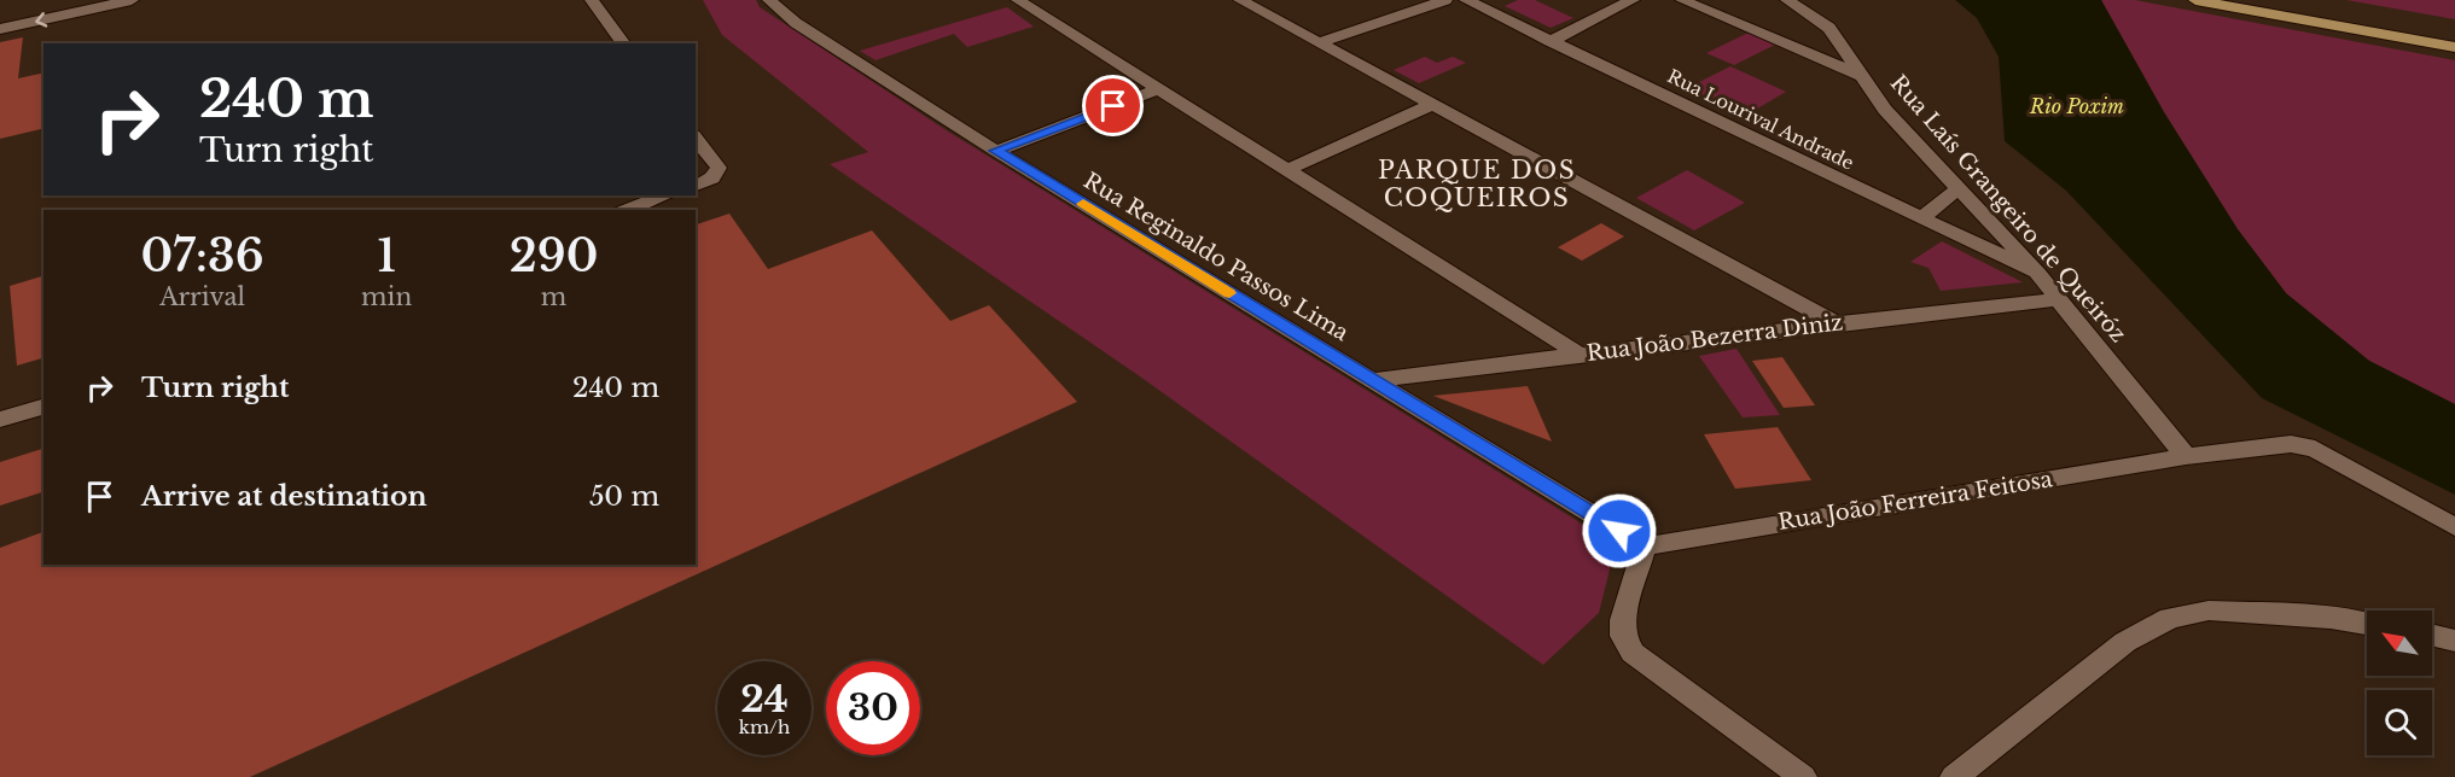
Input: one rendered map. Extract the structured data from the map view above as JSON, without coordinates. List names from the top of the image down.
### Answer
{
  "streets": {
    "street": [
      "Rua Lourival Andrade",
      "Rua Laís Grangeiro de Queiróz",
      "Rua Reginaldo Passos Lima",
      "Rua João Bezerra Diniz",
      "Rua João Ferreira Feitosa"
    ]
  },
  "crossings": [
    ["Rua Lourival Andrade", "Rua Laís Grangeiro de Queiróz"],
    ["Rua Laís Grangeiro de Queiróz", "Rua João Bezerra Diniz"],
    ["Rua Laís Grangeiro de Queiróz", "Rua João Ferreira Feitosa"],
    ["Rua Reginaldo Passos Lima", "Rua João Bezerra Diniz"],
    ["Rua Reginaldo Passos Lima", "Rua João Ferreira Feitosa"]
  ],
  "districts": ["PARQUE DOS COQUEIROS"],
  "water": ["Rio Poxim"],
  "north": "top left",
  "page": {
    "turn": ["240 m", "Turn right"],
    "eta": [
      "07:36",
      "Arrival",
      "1",
      "min",
      "290",
      "m"
    ],
    "list": [
      {
        "name": "Turn right",
        "value": "240 m"
      },
      {
        "name": "Arrive at destination",
        "value": "50 m"
      }
    ],
    "speed": "24 km/h",
    "limit": "30"
  }
}
